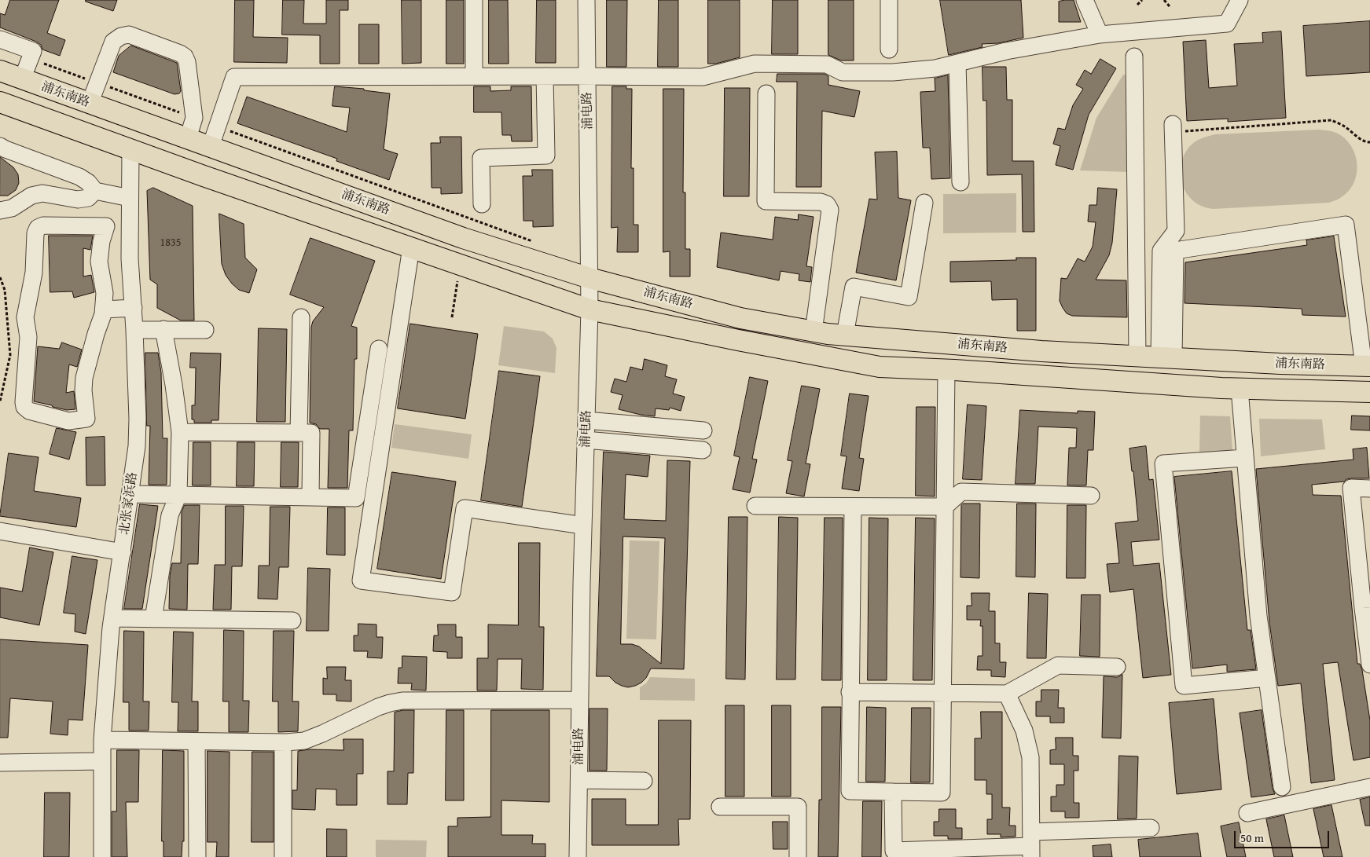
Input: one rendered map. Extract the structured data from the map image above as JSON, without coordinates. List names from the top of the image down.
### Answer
{
  "streets": {
    "main road": ["浦东南路"],
    "street": ["浦电路", "北张家浜路"]
  },
  "crossings": [
    ["浦东南路", "浦电路"],
    ["浦东南路", "北张家浜路"]
  ],
  "house_numbers": ["1835"],
  "scale_bar": "50 m"
}
